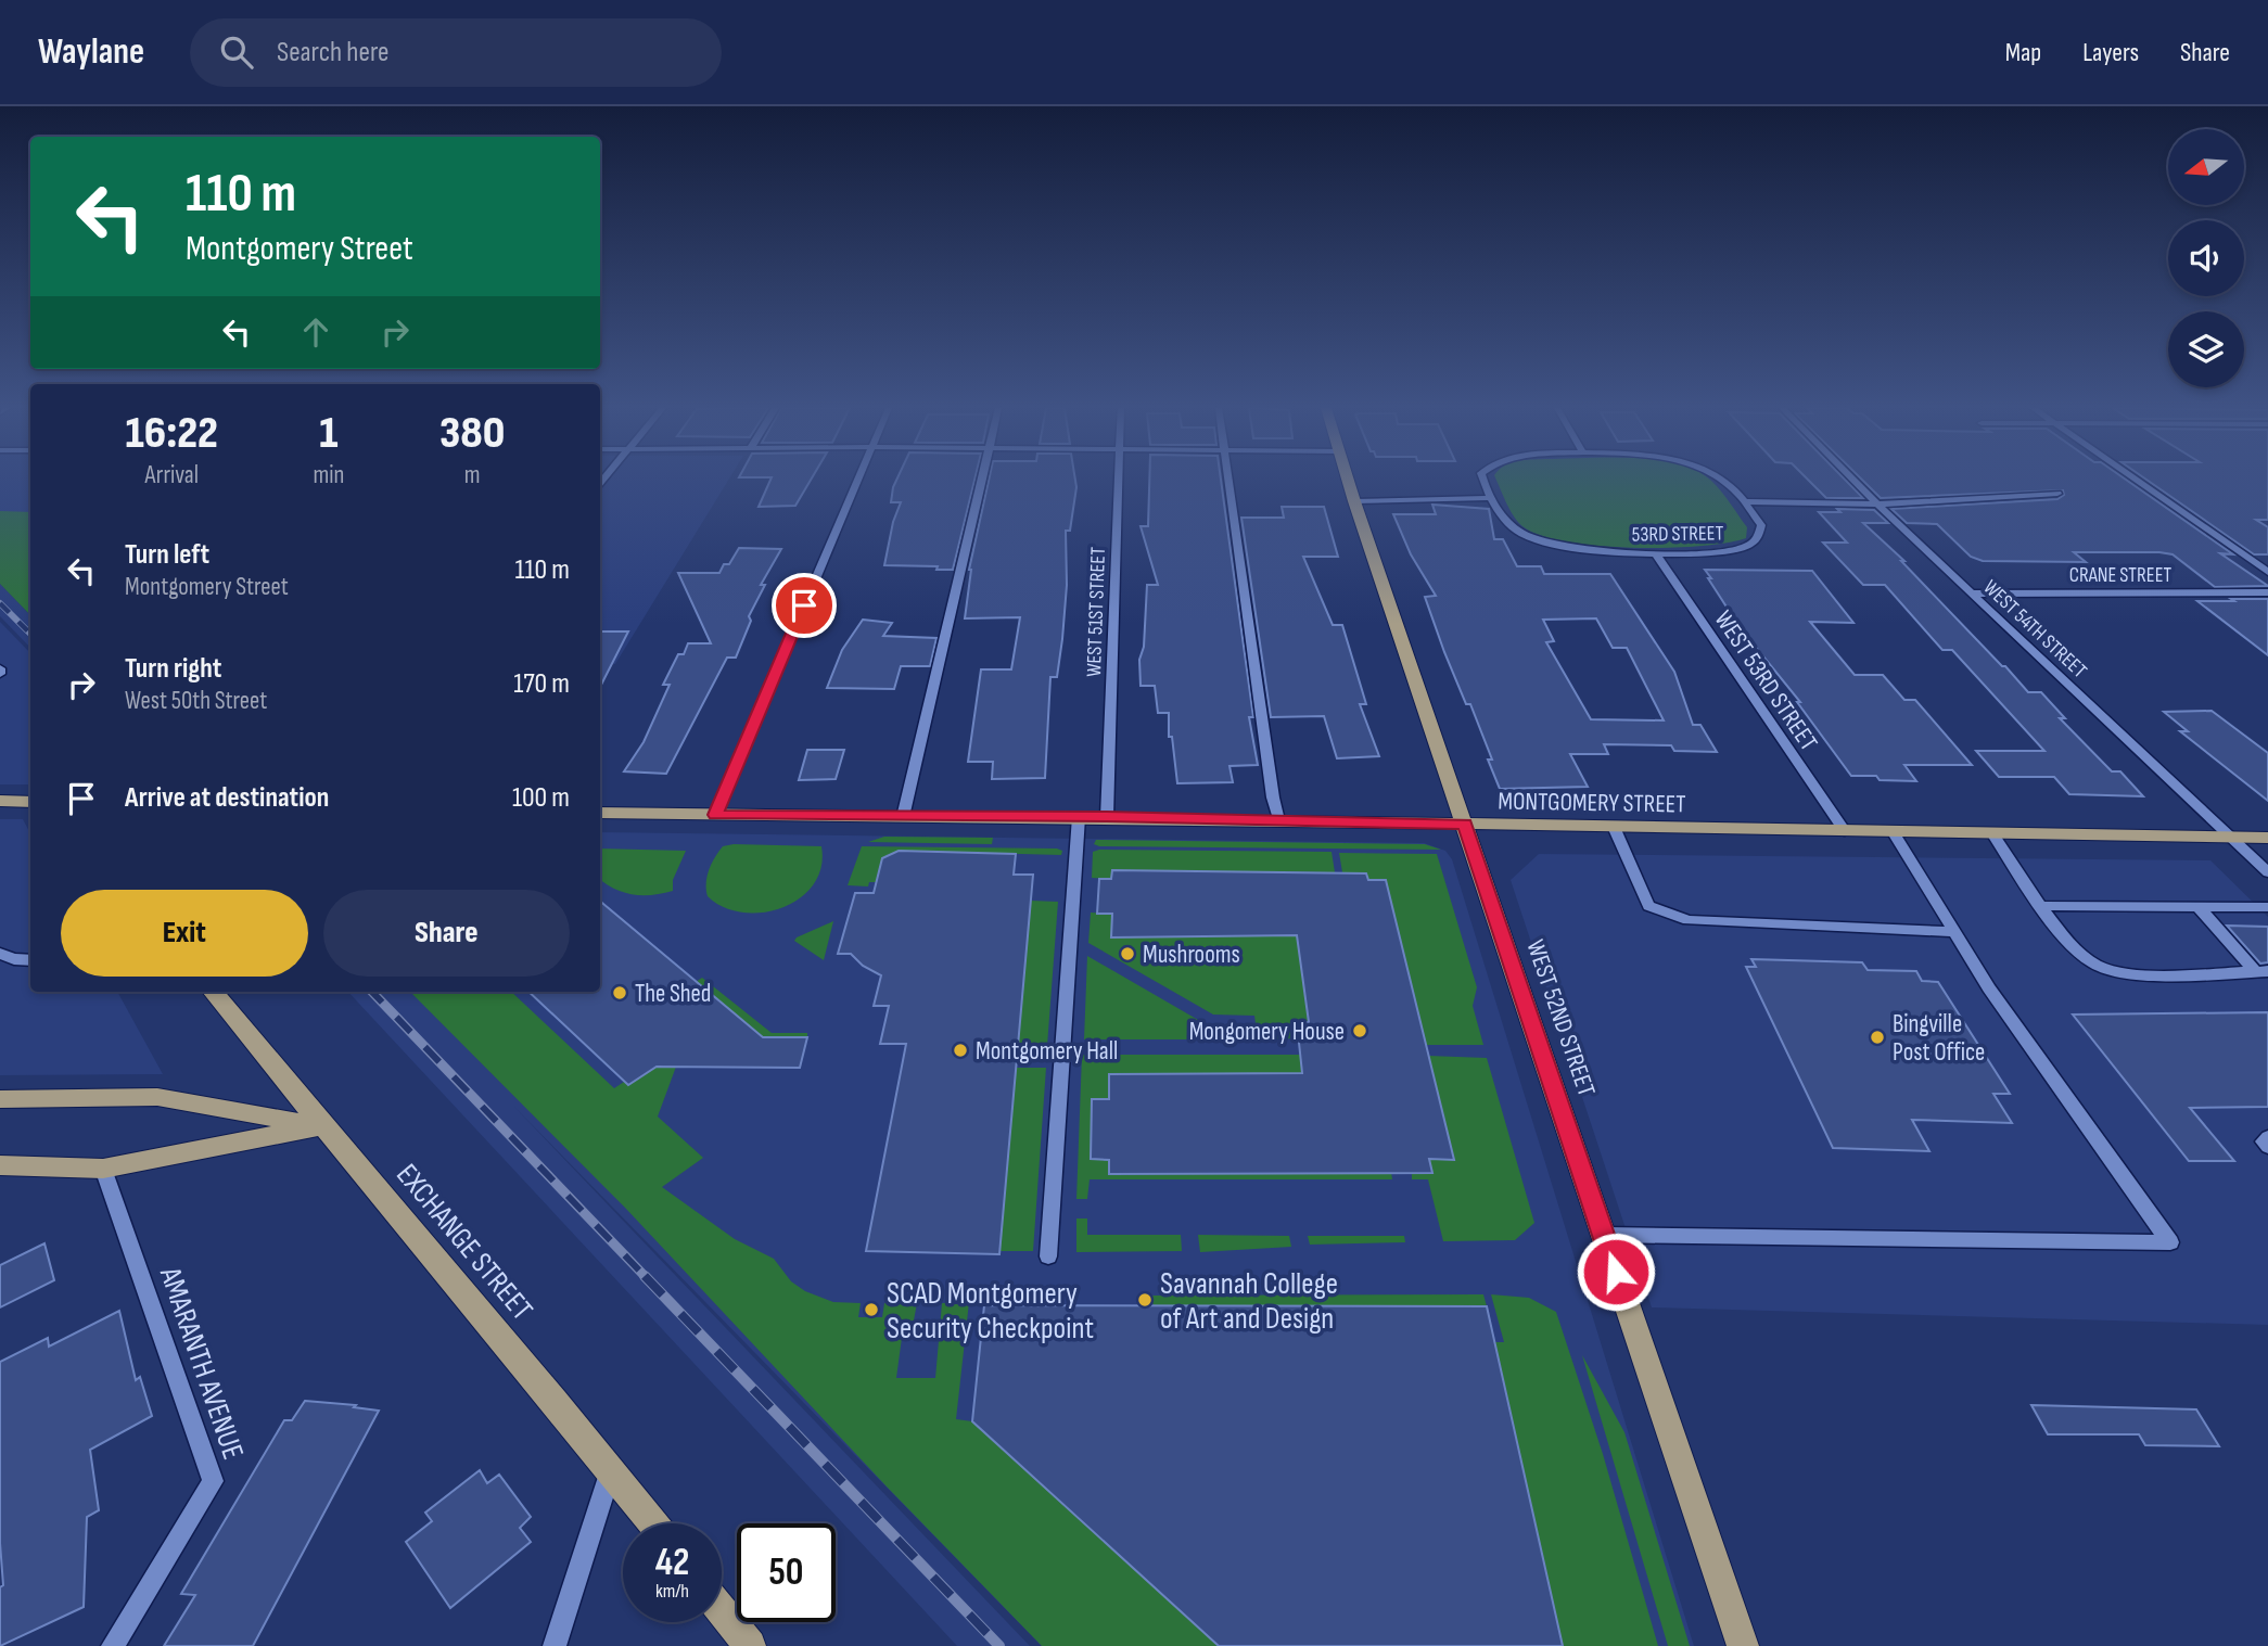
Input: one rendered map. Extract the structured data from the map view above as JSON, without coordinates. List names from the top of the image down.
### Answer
{
  "streets": {
    "main road": ["MONTGOMERY STREET", "WEST 52ND STREET", "EXCHANGE STREET"],
    "street": [
      "53RD STREET",
      "CRANE STREET",
      "WEST 51ST STREET",
      "WEST 54TH STREET",
      "WEST 53RD STREET",
      "AMARANTH AVENUE"
    ]
  },
  "crossings": [
    ["53RD STREET", "WEST 53RD STREET"],
    ["CRANE STREET", "WEST 54TH STREET"],
    ["WEST 51ST STREET", "MONTGOMERY STREET"],
    ["WEST 54TH STREET", "MONTGOMERY STREET"],
    ["WEST 53RD STREET", "MONTGOMERY STREET"],
    ["MONTGOMERY STREET", "WEST 52ND STREET"]
  ],
  "places": [
    "Mushrooms",
    "The Shed",
    "Mongomery House",
    "Bingville Post Office",
    "Montgomery Hall",
    "Savannah College of Art and Design",
    "SCAD Montgomery Security Checkpoint"
  ],
  "north": "left",
  "page": {
    "header": "Waylane",
    "search": "Search here",
    "nav": ["Map", "Layers", "Share"],
    "turn": ["110 m", "Montgomery Street"],
    "eta": [
      "16:22",
      "Arrival",
      "1",
      "min",
      "380",
      "m"
    ],
    "list": [
      {
        "name": "Turn left",
        "note": "Montgomery Street",
        "value": "110 m"
      },
      {
        "name": "Turn right",
        "note": "West 50th Street",
        "value": "170 m"
      },
      {
        "name": "Arrive at destination",
        "value": "100 m"
      }
    ],
    "buttons": ["Exit", "Share"],
    "speed": "42 km/h",
    "limit": "50"
  }
}
